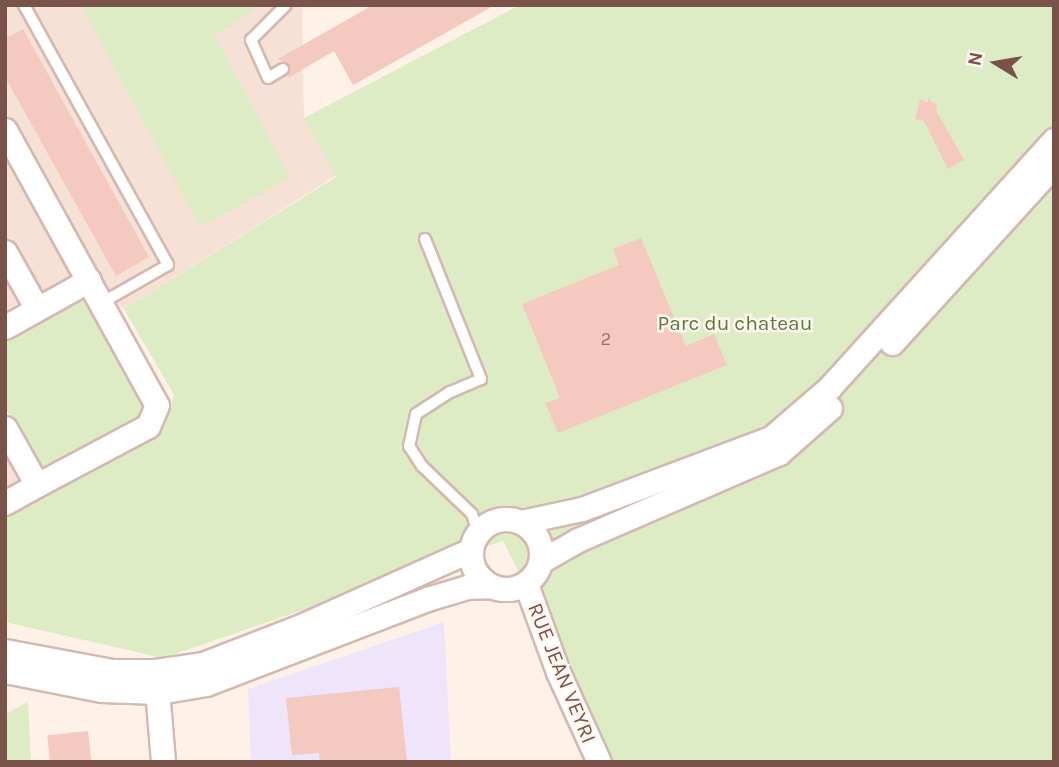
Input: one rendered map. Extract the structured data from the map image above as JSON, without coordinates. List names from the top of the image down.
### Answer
{
  "streets": {
    "street": ["RUE JEAN VEYRI"]
  },
  "parks": ["Parc du chateau"],
  "house_numbers": ["2"],
  "north": "left"
}
